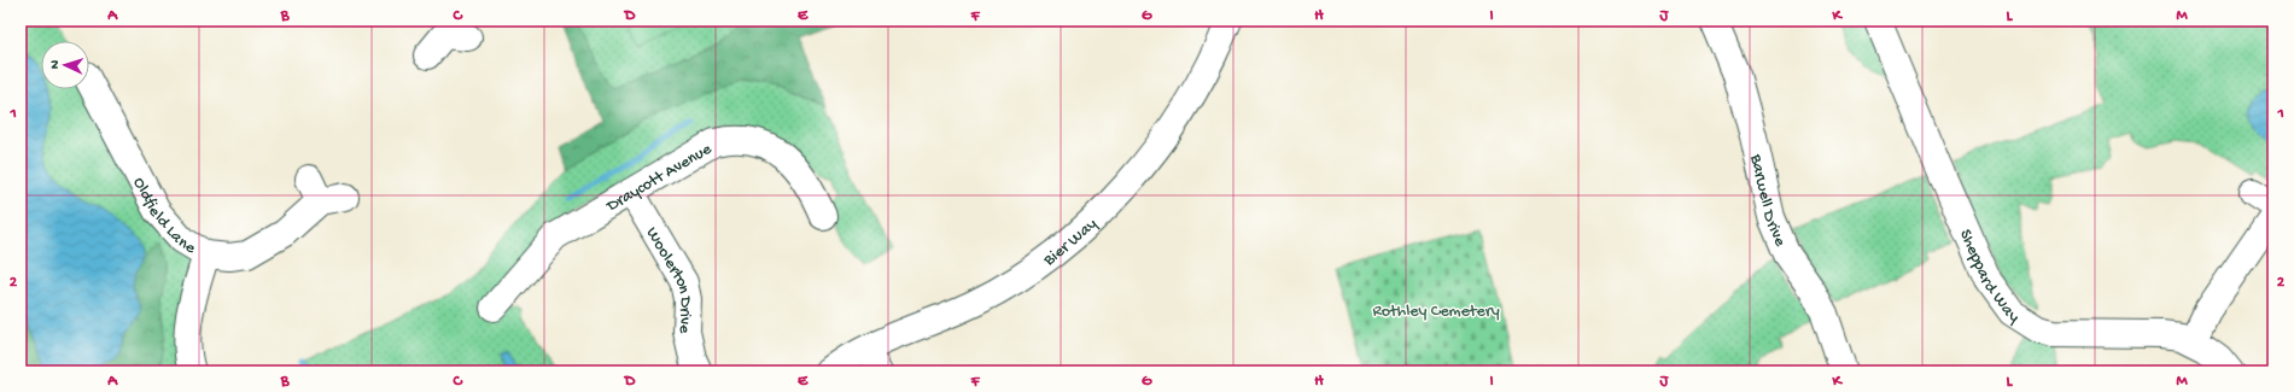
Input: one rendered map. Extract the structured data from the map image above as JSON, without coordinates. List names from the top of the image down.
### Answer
{
  "streets": {
    "street": [
      "Draycott Avenue",
      "Barwell Drive",
      "Oldfield Lane",
      "Bier Way",
      "Sheppard Way",
      "Woolerton Drive"
    ]
  },
  "crossings": [
    ["Draycott Avenue", "Woolerton Drive"]
  ],
  "parks": ["Rothley Cemetery"],
  "north": "left",
  "grid": {
    "columns": [
      "A",
      "B",
      "C",
      "D",
      "E",
      "F",
      "G",
      "H",
      "I",
      "J",
      "K",
      "L",
      "M"
    ],
    "rows": ["1", "2"]
  }
}
